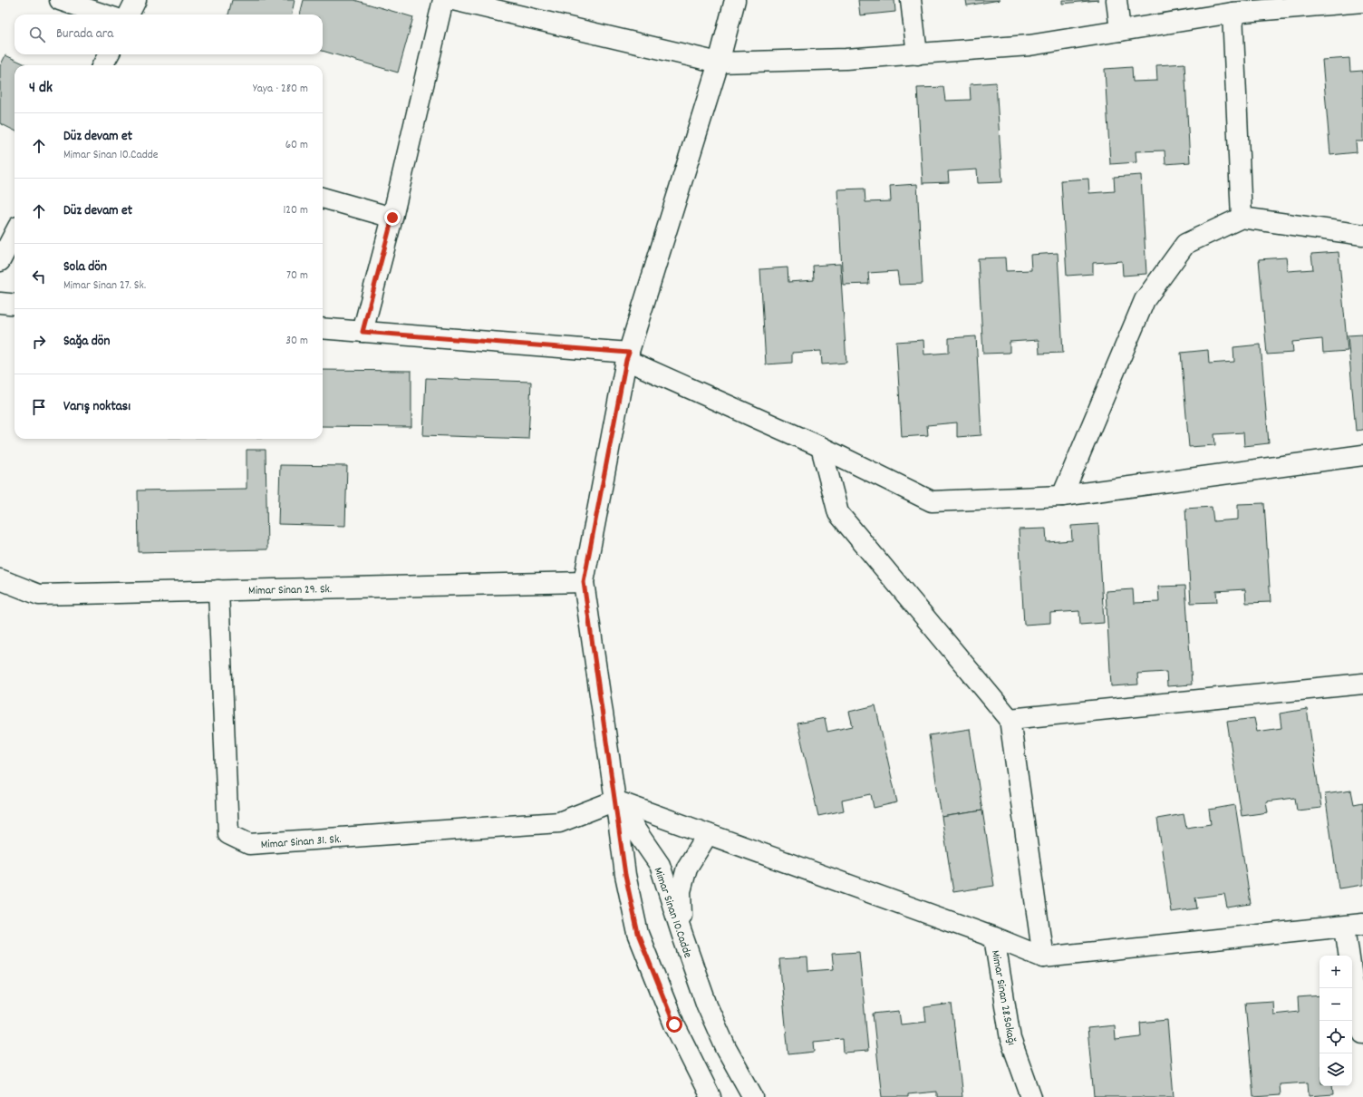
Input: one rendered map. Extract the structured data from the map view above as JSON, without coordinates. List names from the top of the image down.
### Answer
{
  "streets": {
    "street": [
      "Mimar Sinan 29. Sk.",
      "Mimar Sinan 31. Sk.",
      "Mimar Sinan 10.Cadde",
      "Mimar Sinan 28.Sokağı"
    ]
  },
  "crossings": [
    ["Mimar Sinan 29. Sk.", "Mimar Sinan 31. Sk."],
    ["Mimar Sinan 31. Sk.", "Mimar Sinan 10.Cadde"]
  ],
  "page": {
    "search": "Burada ara",
    "heading": ["4 dk", "Yaya · 280 m"],
    "list": [
      ["Düz devam et", "Mimar Sinan 10.Cadde", "60 m"],
      ["Düz devam et", "120 m"],
      ["Sola dön", "Mimar Sinan 27. Sk.", "70 m"],
      ["Sağa dön", "30 m"],
      "Varış noktası"
    ],
    "map_buttons": ["+", "−"]
  }
}
